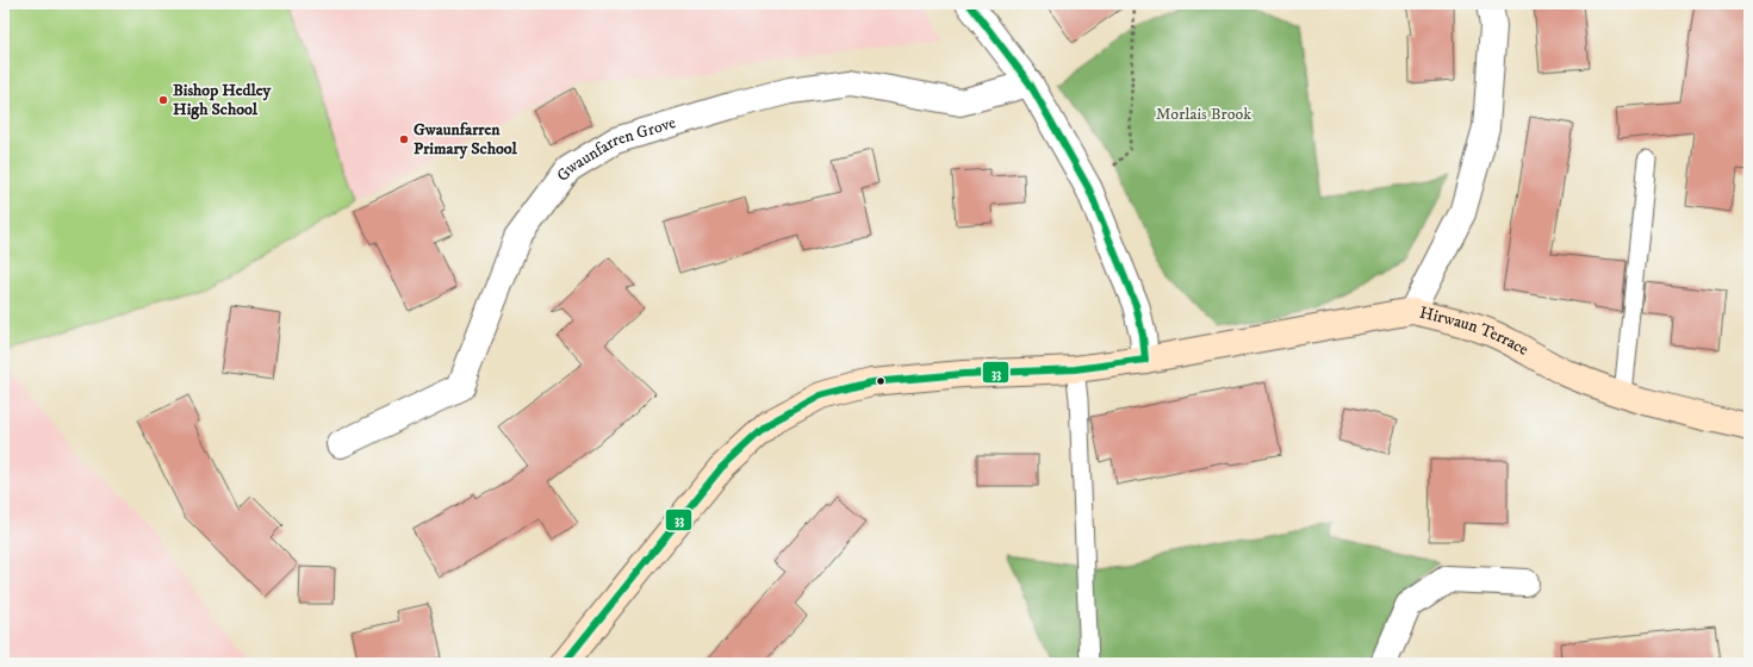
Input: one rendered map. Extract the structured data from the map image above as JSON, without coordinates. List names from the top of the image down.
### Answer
{
  "streets": {
    "street": ["Gwaunfarren Grove", "Hirwaun Terrace"]
  },
  "parks": ["Morlais Brook"],
  "places": ["Bishop Hedley High School", "Gwaunfarren Primary School"],
  "lines": ["transit line 33"]
}
